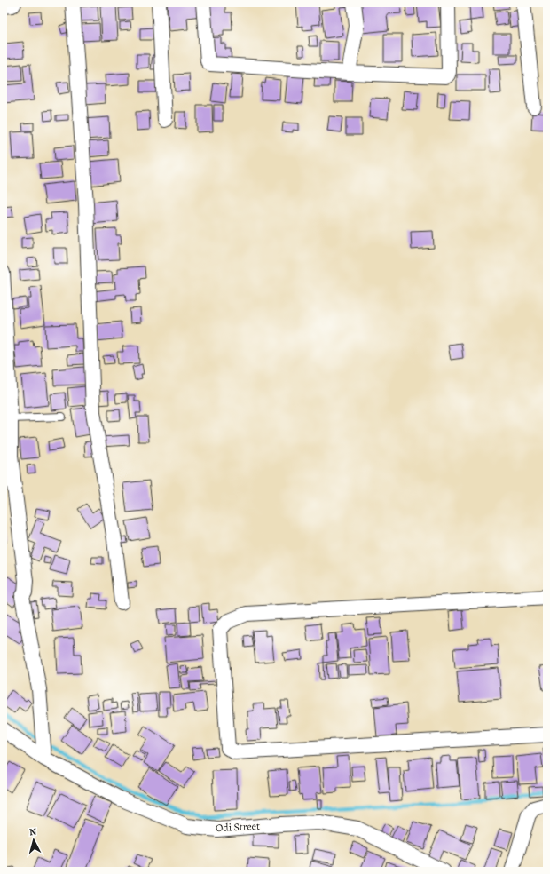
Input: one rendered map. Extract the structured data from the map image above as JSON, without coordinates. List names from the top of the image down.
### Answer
{
  "streets": {
    "street": ["Odi Street"]
  },
  "north": "top"
}
